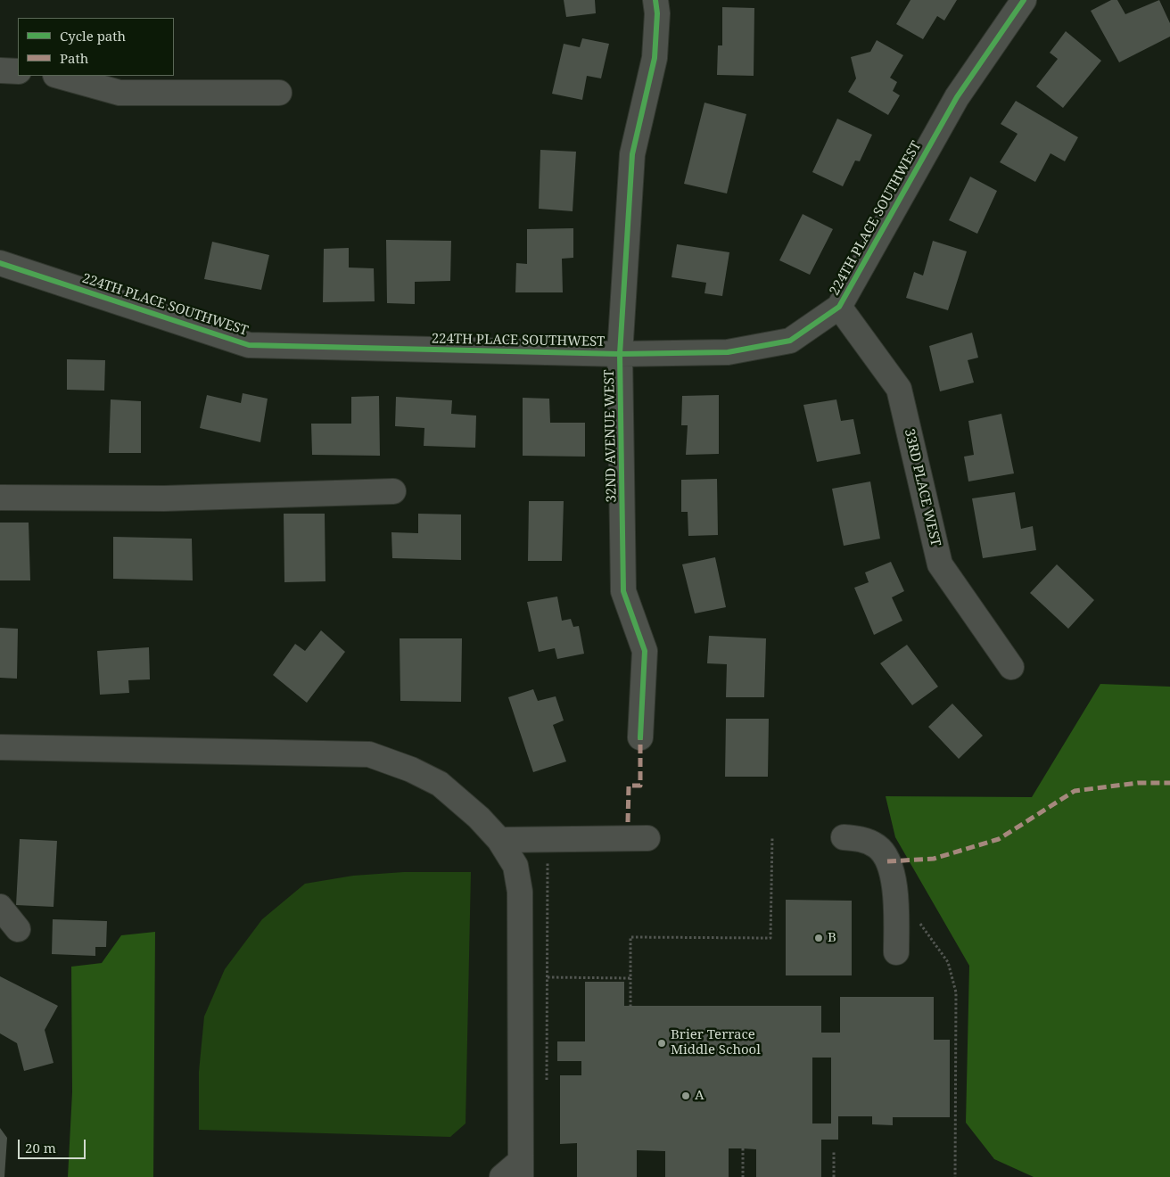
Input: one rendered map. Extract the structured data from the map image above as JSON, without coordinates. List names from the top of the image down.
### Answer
{
  "streets": {
    "street": ["224TH PLACE SOUTHWEST", "32ND AVENUE WEST", "33RD PLACE WEST"]
  },
  "crossings": [
    ["224TH PLACE SOUTHWEST", "32ND AVENUE WEST"],
    ["224TH PLACE SOUTHWEST", "33RD PLACE WEST"]
  ],
  "places": ["B", "Brier Terrace Middle School", "A"],
  "legend": ["Cycle path", "Path"],
  "scale_bar": "20 m"
}
